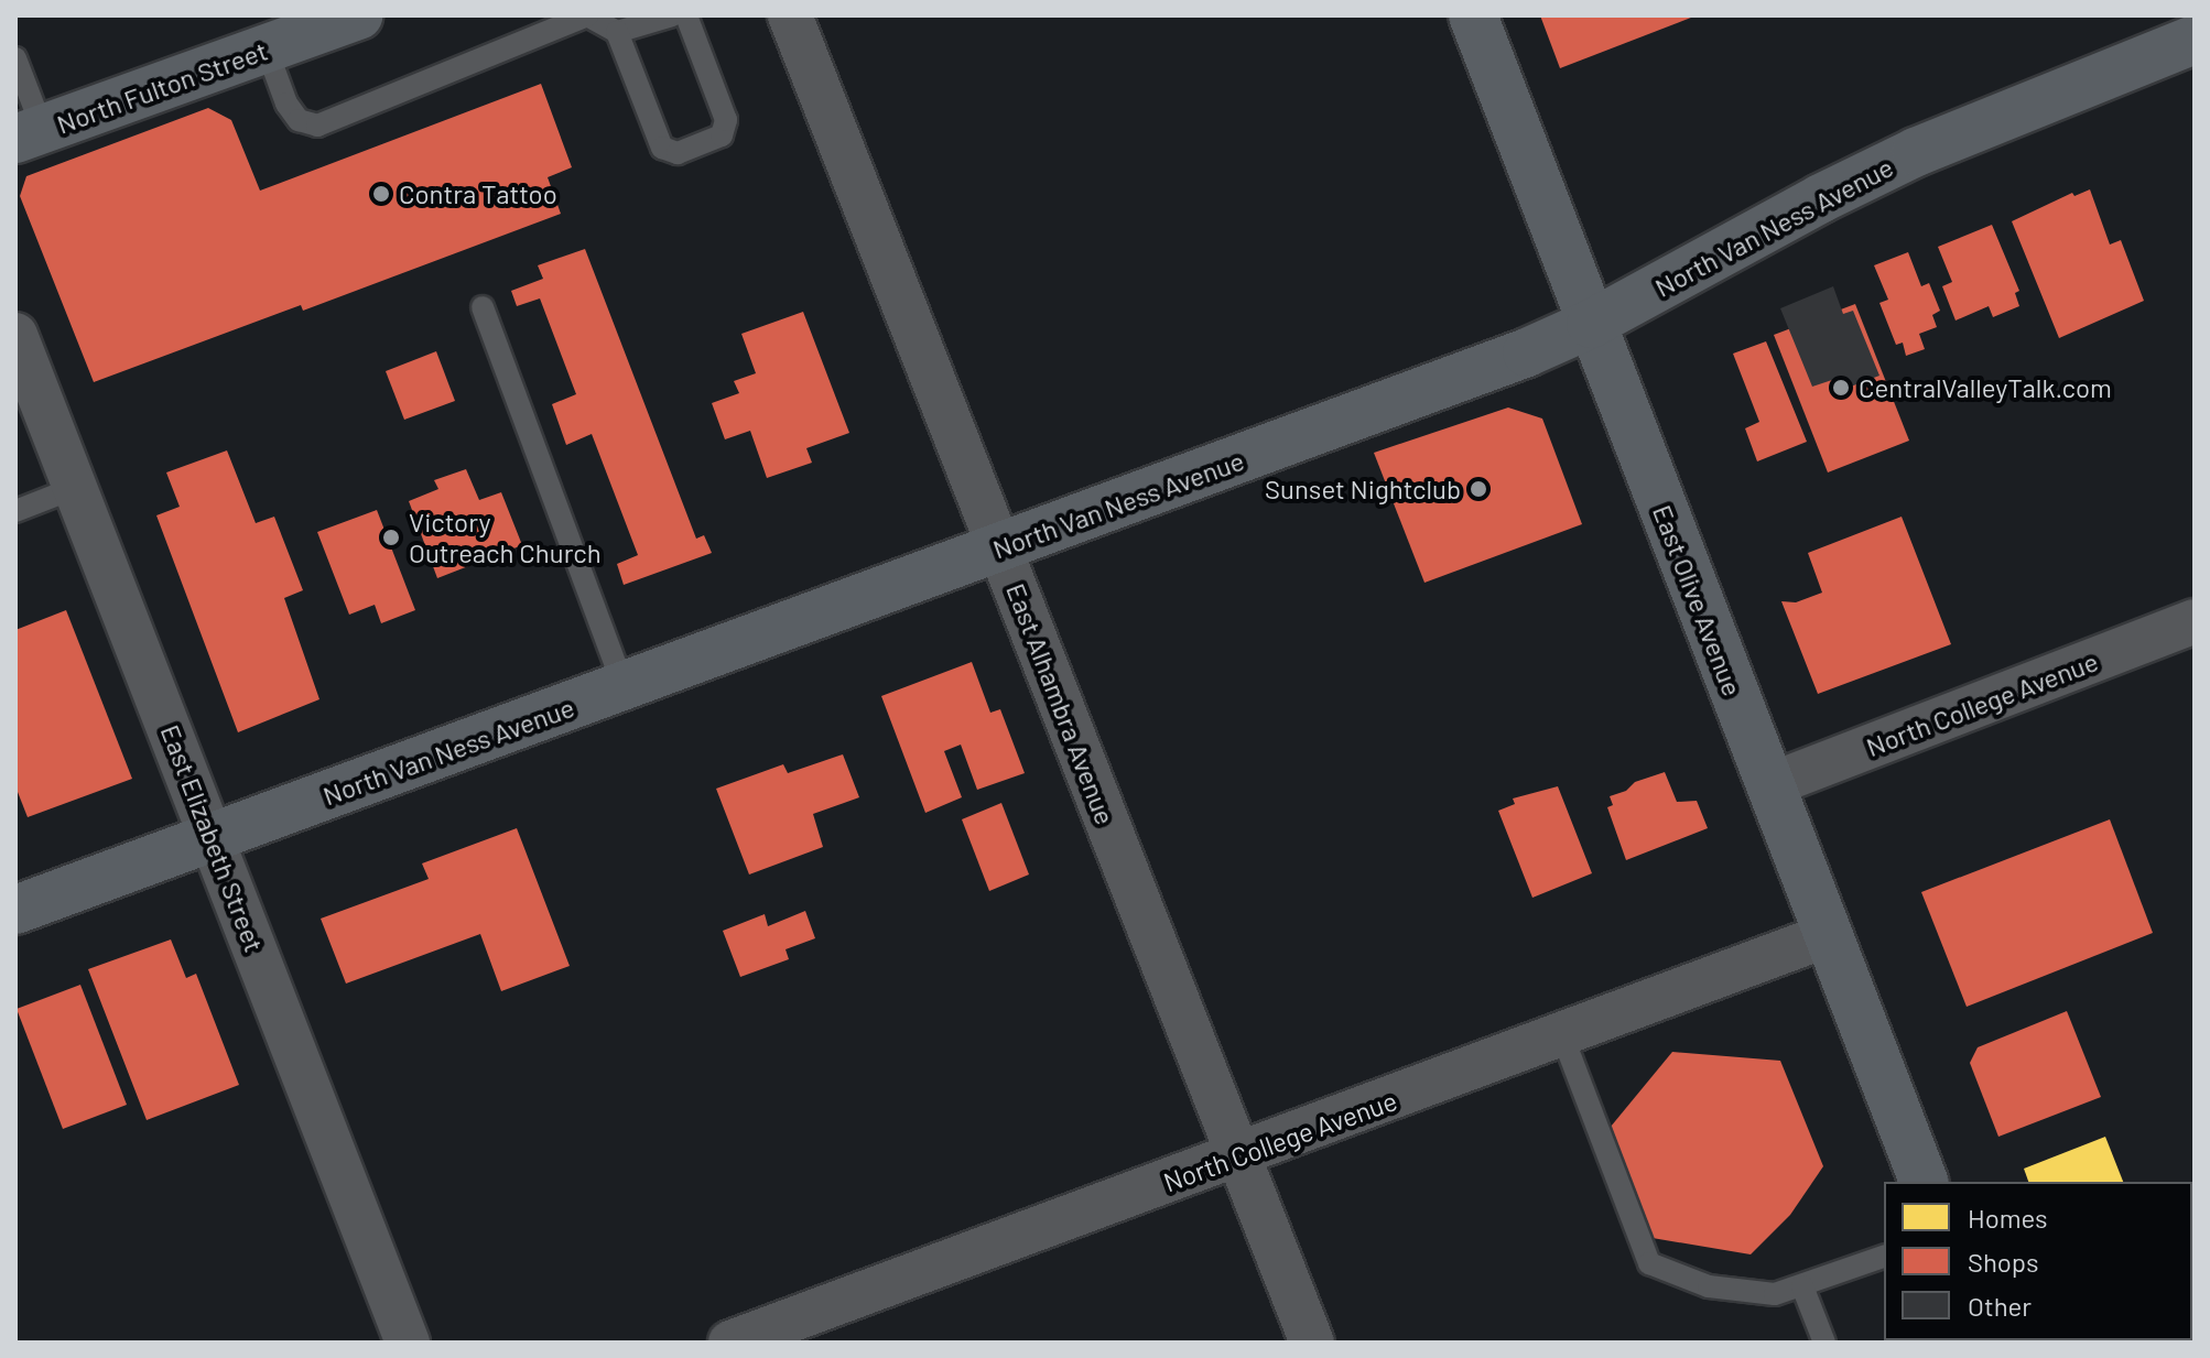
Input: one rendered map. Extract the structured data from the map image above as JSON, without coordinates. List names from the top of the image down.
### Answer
{
  "streets": {
    "main road": ["North Fulton Street", "North Van Ness Avenue", "East Olive Avenue"],
    "street": ["East Alhambra Avenue", "North College Avenue", "East Elizabeth Street"]
  },
  "crossings": [
    ["North Van Ness Avenue", "East Olive Avenue"],
    ["North Van Ness Avenue", "East Alhambra Avenue"],
    ["North Van Ness Avenue", "East Elizabeth Street"],
    ["East Olive Avenue", "North College Avenue"],
    ["East Alhambra Avenue", "North College Avenue"]
  ],
  "places": [
    "Contra Tattoo",
    "CentralValleyTalk.com",
    "Sunset Nightclub",
    "Victory Outreach Church"
  ],
  "legend": ["Homes", "Shops", "Other"]
}
